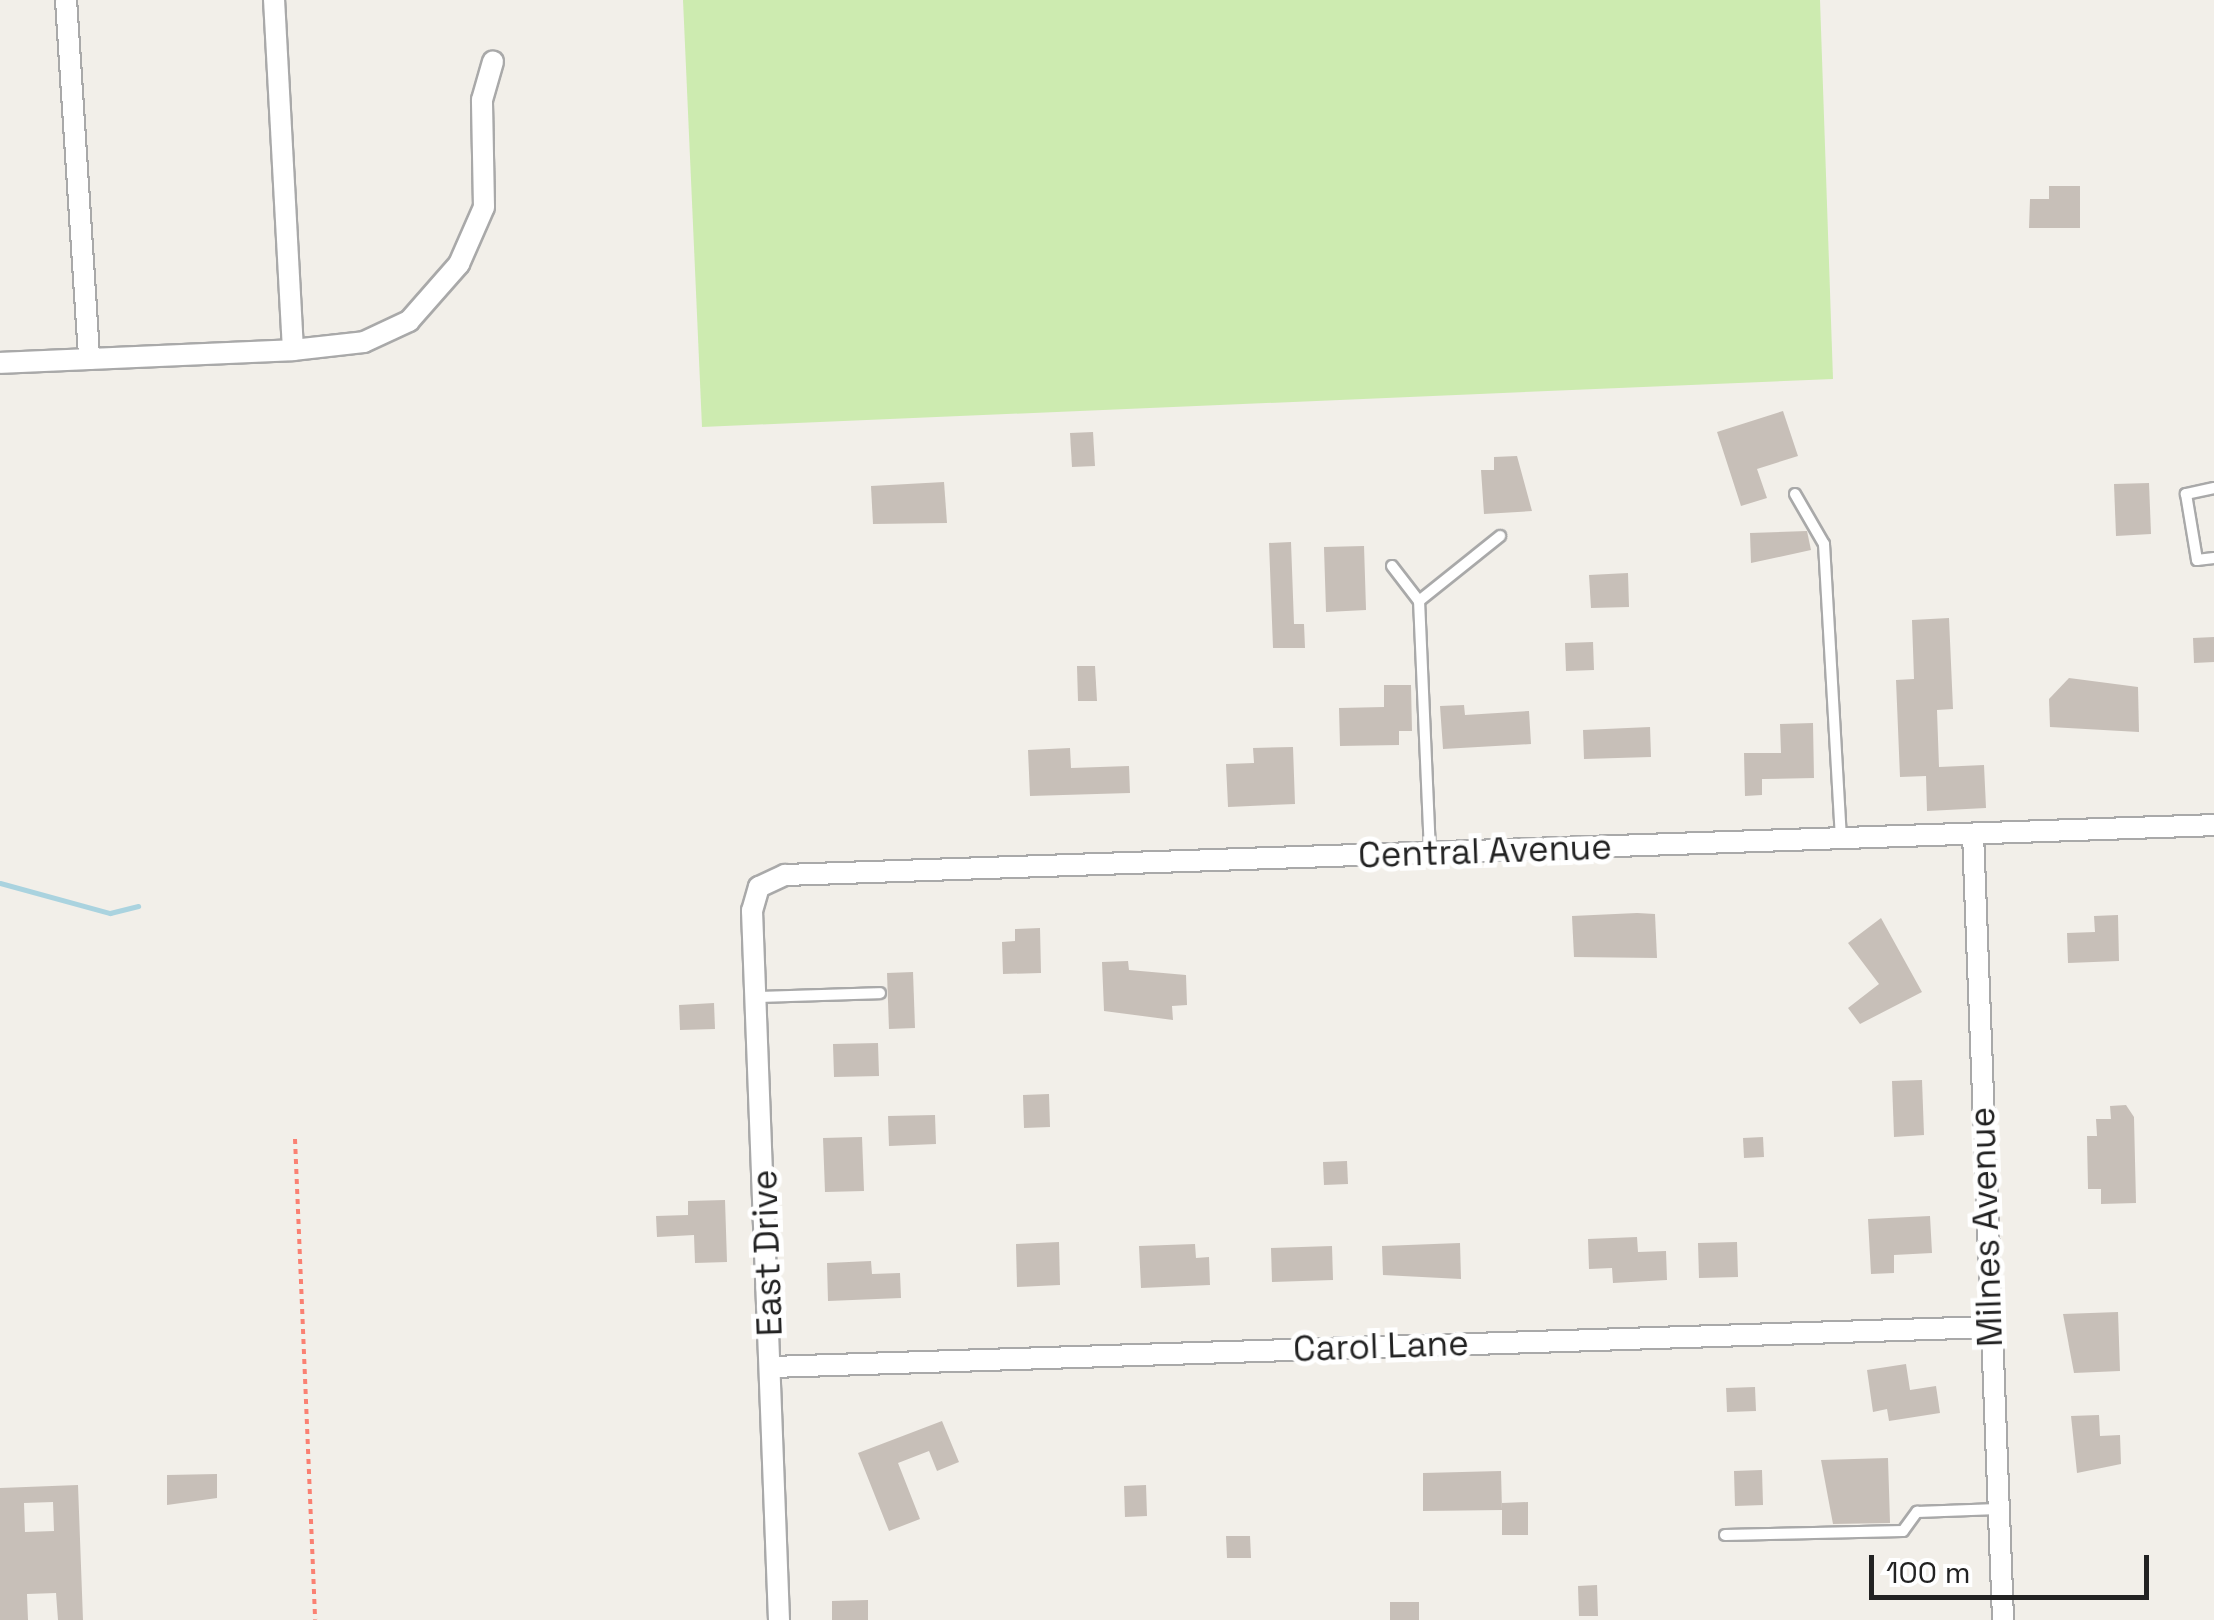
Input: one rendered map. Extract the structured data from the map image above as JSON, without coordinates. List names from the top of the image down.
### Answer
{
  "streets": {
    "street": [
      "Central Avenue",
      "Milnes Avenue",
      "East Drive",
      "Carol Lane"
    ]
  },
  "crossings": [
    ["Central Avenue", "Milnes Avenue"],
    ["Central Avenue", "East Drive"],
    ["Milnes Avenue", "Carol Lane"],
    ["East Drive", "Carol Lane"]
  ],
  "scale_bar": "100 m"
}
